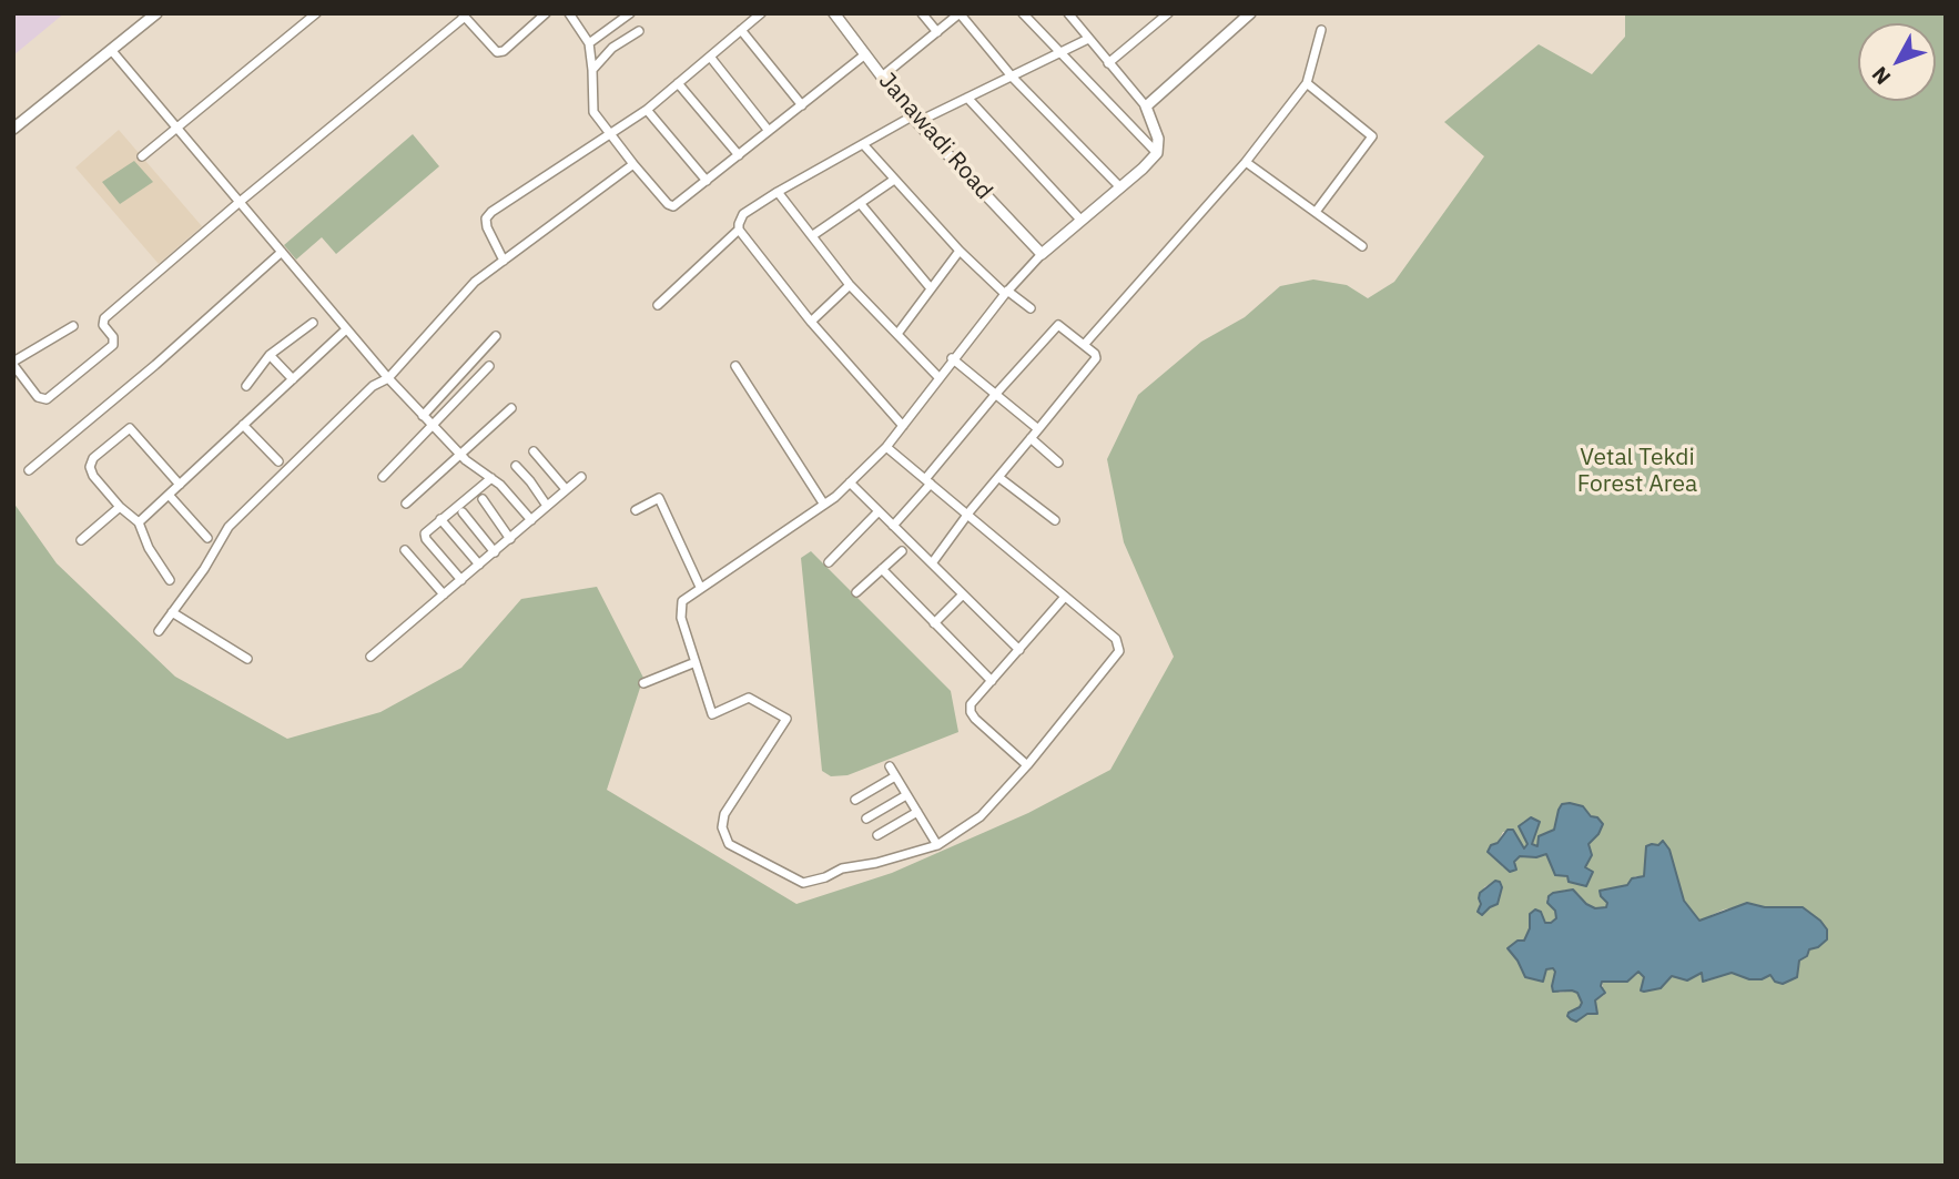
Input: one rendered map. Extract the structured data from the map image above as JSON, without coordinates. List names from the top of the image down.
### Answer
{
  "streets": {
    "street": ["Janawadi Road"]
  },
  "parks": ["Vetal Tekdi Forest Area"],
  "north": "bottom left"
}
